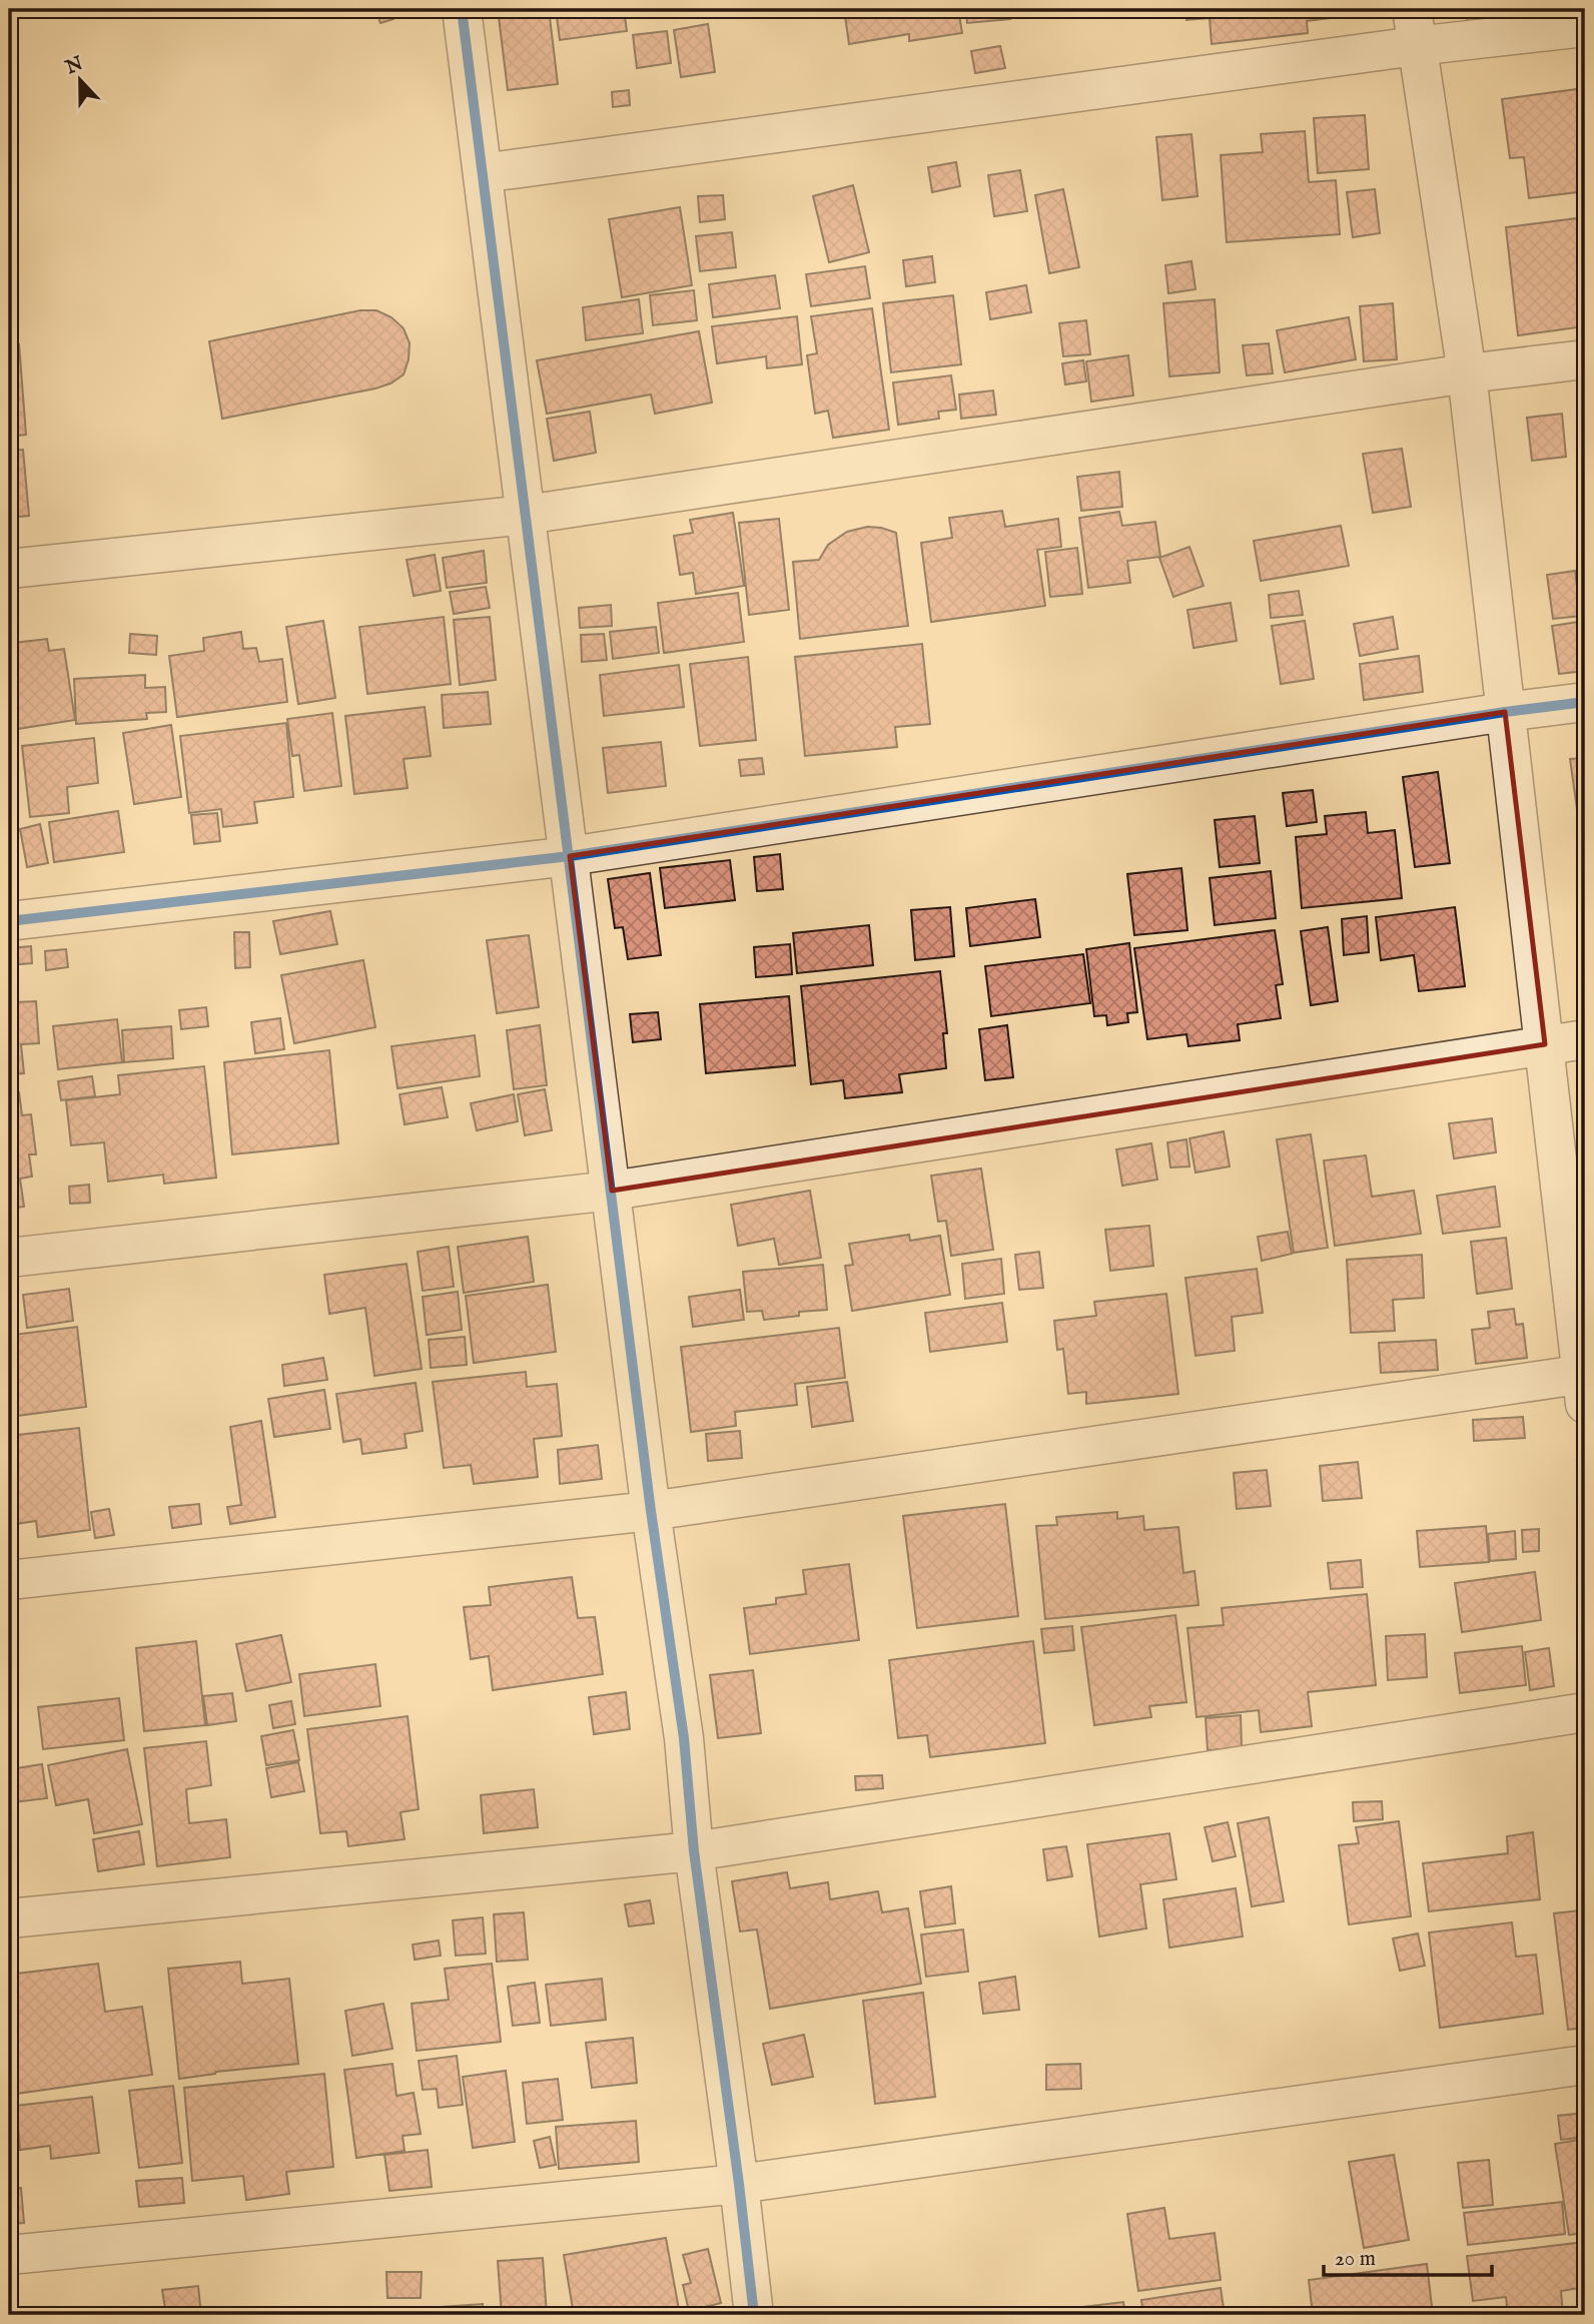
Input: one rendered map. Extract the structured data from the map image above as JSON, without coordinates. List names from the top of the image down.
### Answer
{
  "scale_bar": "20 m",
  "north": "top"
}
